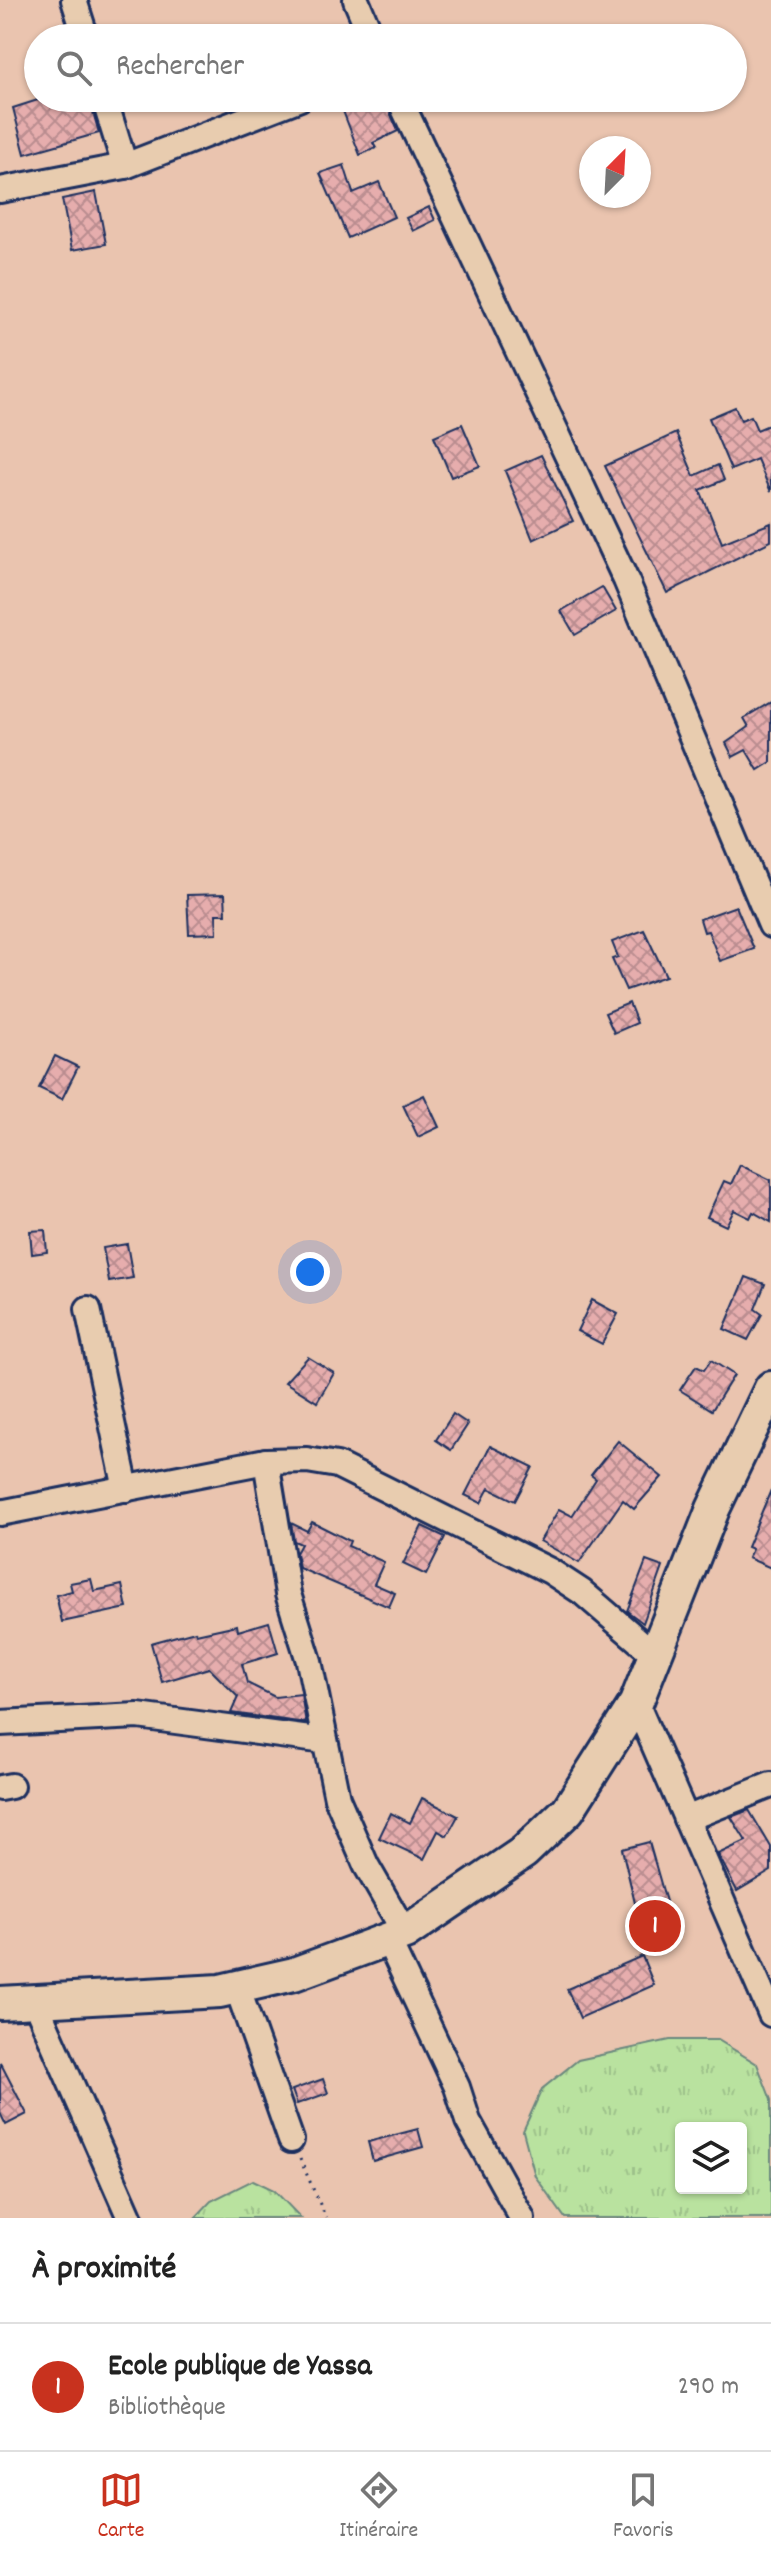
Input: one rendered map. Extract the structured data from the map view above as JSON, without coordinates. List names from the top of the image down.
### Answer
{
  "north": "top right",
  "page": {
    "search": "Rechercher",
    "pins": "1",
    "heading": "À proximité",
    "list": [
      {
        "mark": "1",
        "name": "Ecole publique de Yassa",
        "note": "Bibliothèque",
        "value": "290 m"
      }
    ],
    "nav": ["Carte", "Itinéraire", "Favoris"]
  }
}
